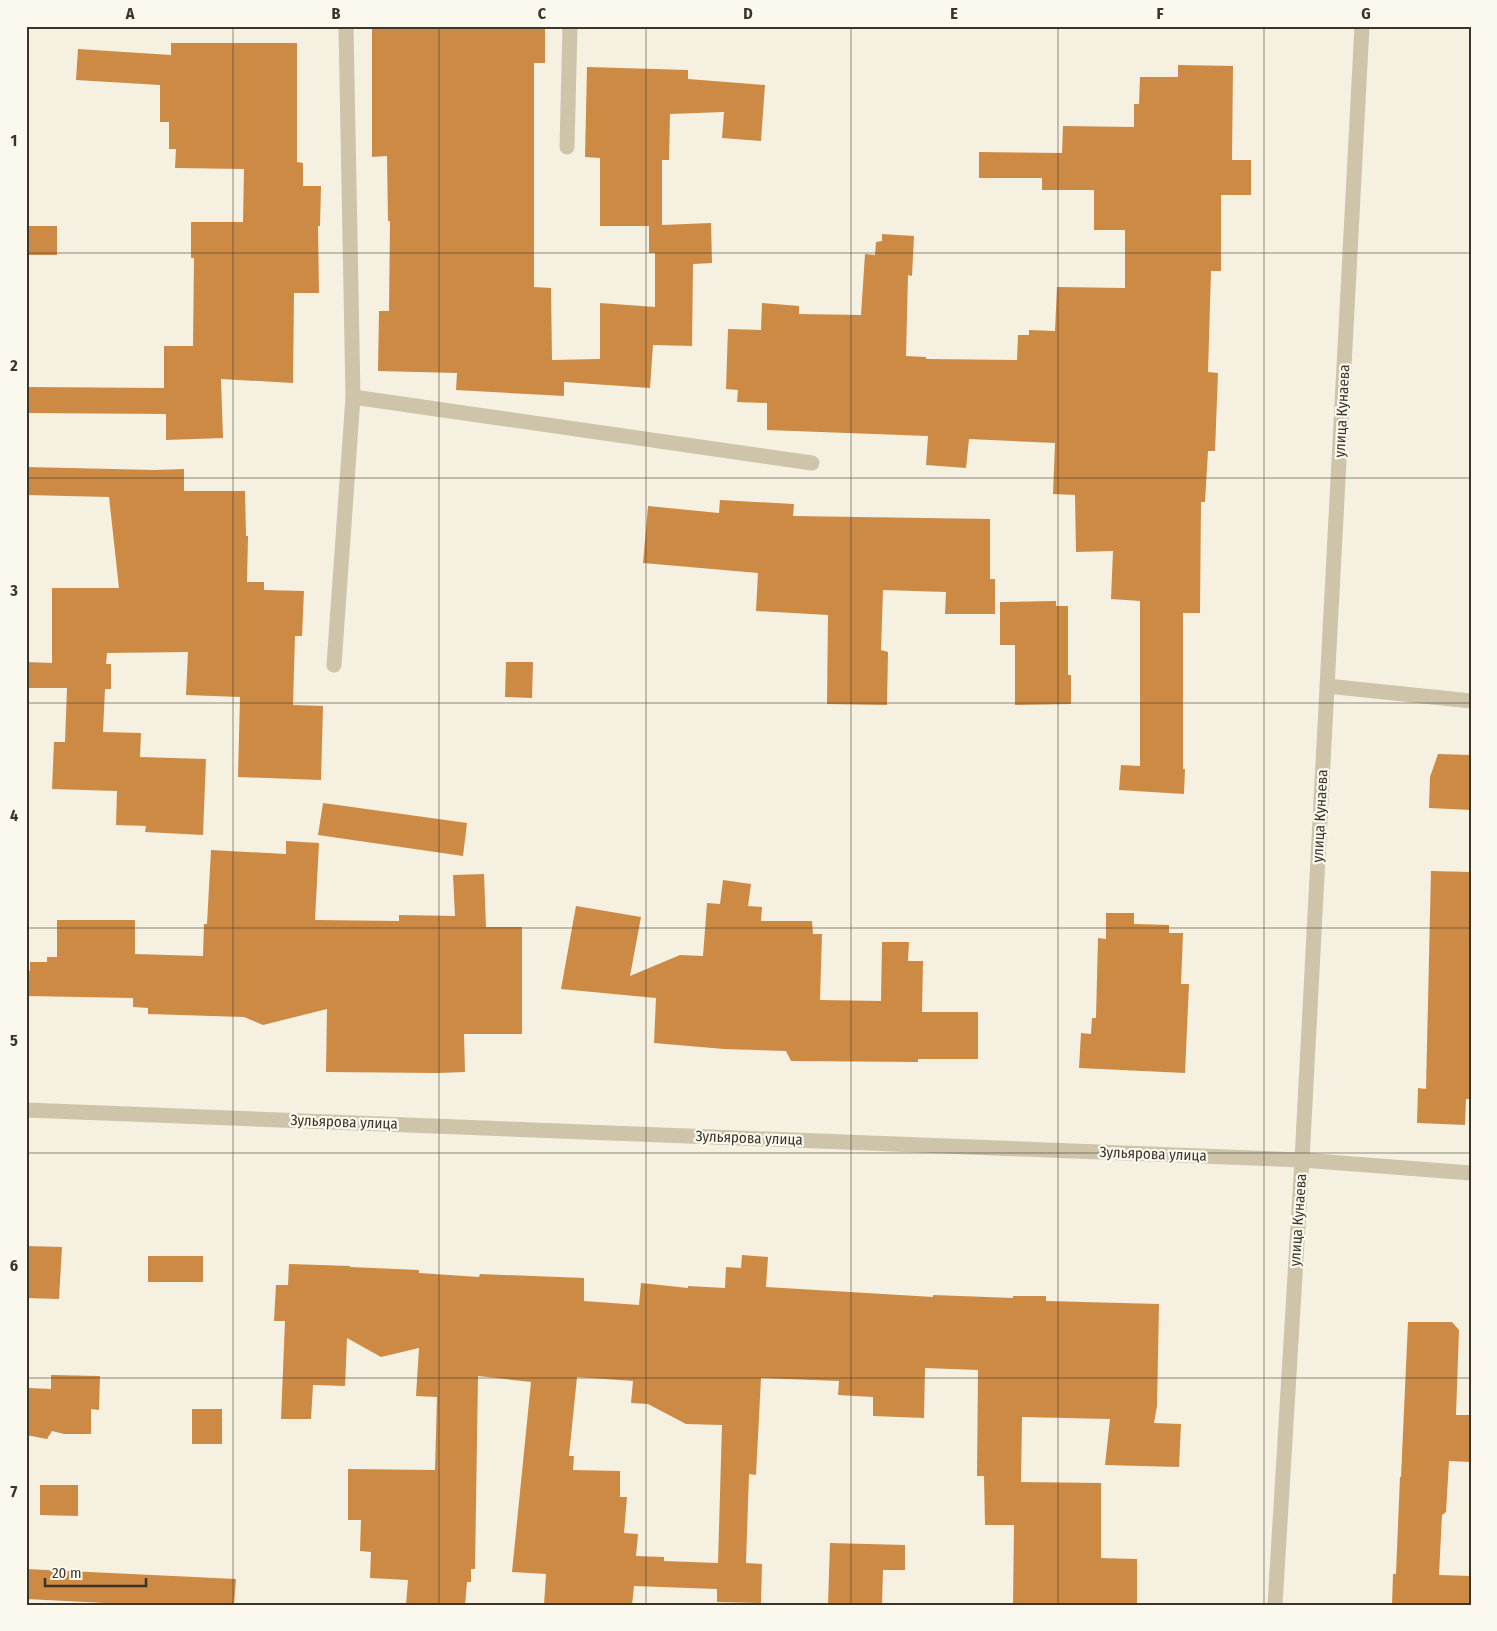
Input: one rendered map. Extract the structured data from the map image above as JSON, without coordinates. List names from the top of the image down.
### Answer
{
  "streets": {
    "street": ["улица Кунаева", "Зульярова улица"]
  },
  "crossings": [
    ["улица Кунаева", "Зульярова улица"]
  ],
  "scale_bar": "20 m",
  "grid": {
    "columns": [
      "A",
      "B",
      "C",
      "D",
      "E",
      "F",
      "G"
    ],
    "rows": [
      "1",
      "2",
      "3",
      "4",
      "5",
      "6",
      "7"
    ]
  }
}
